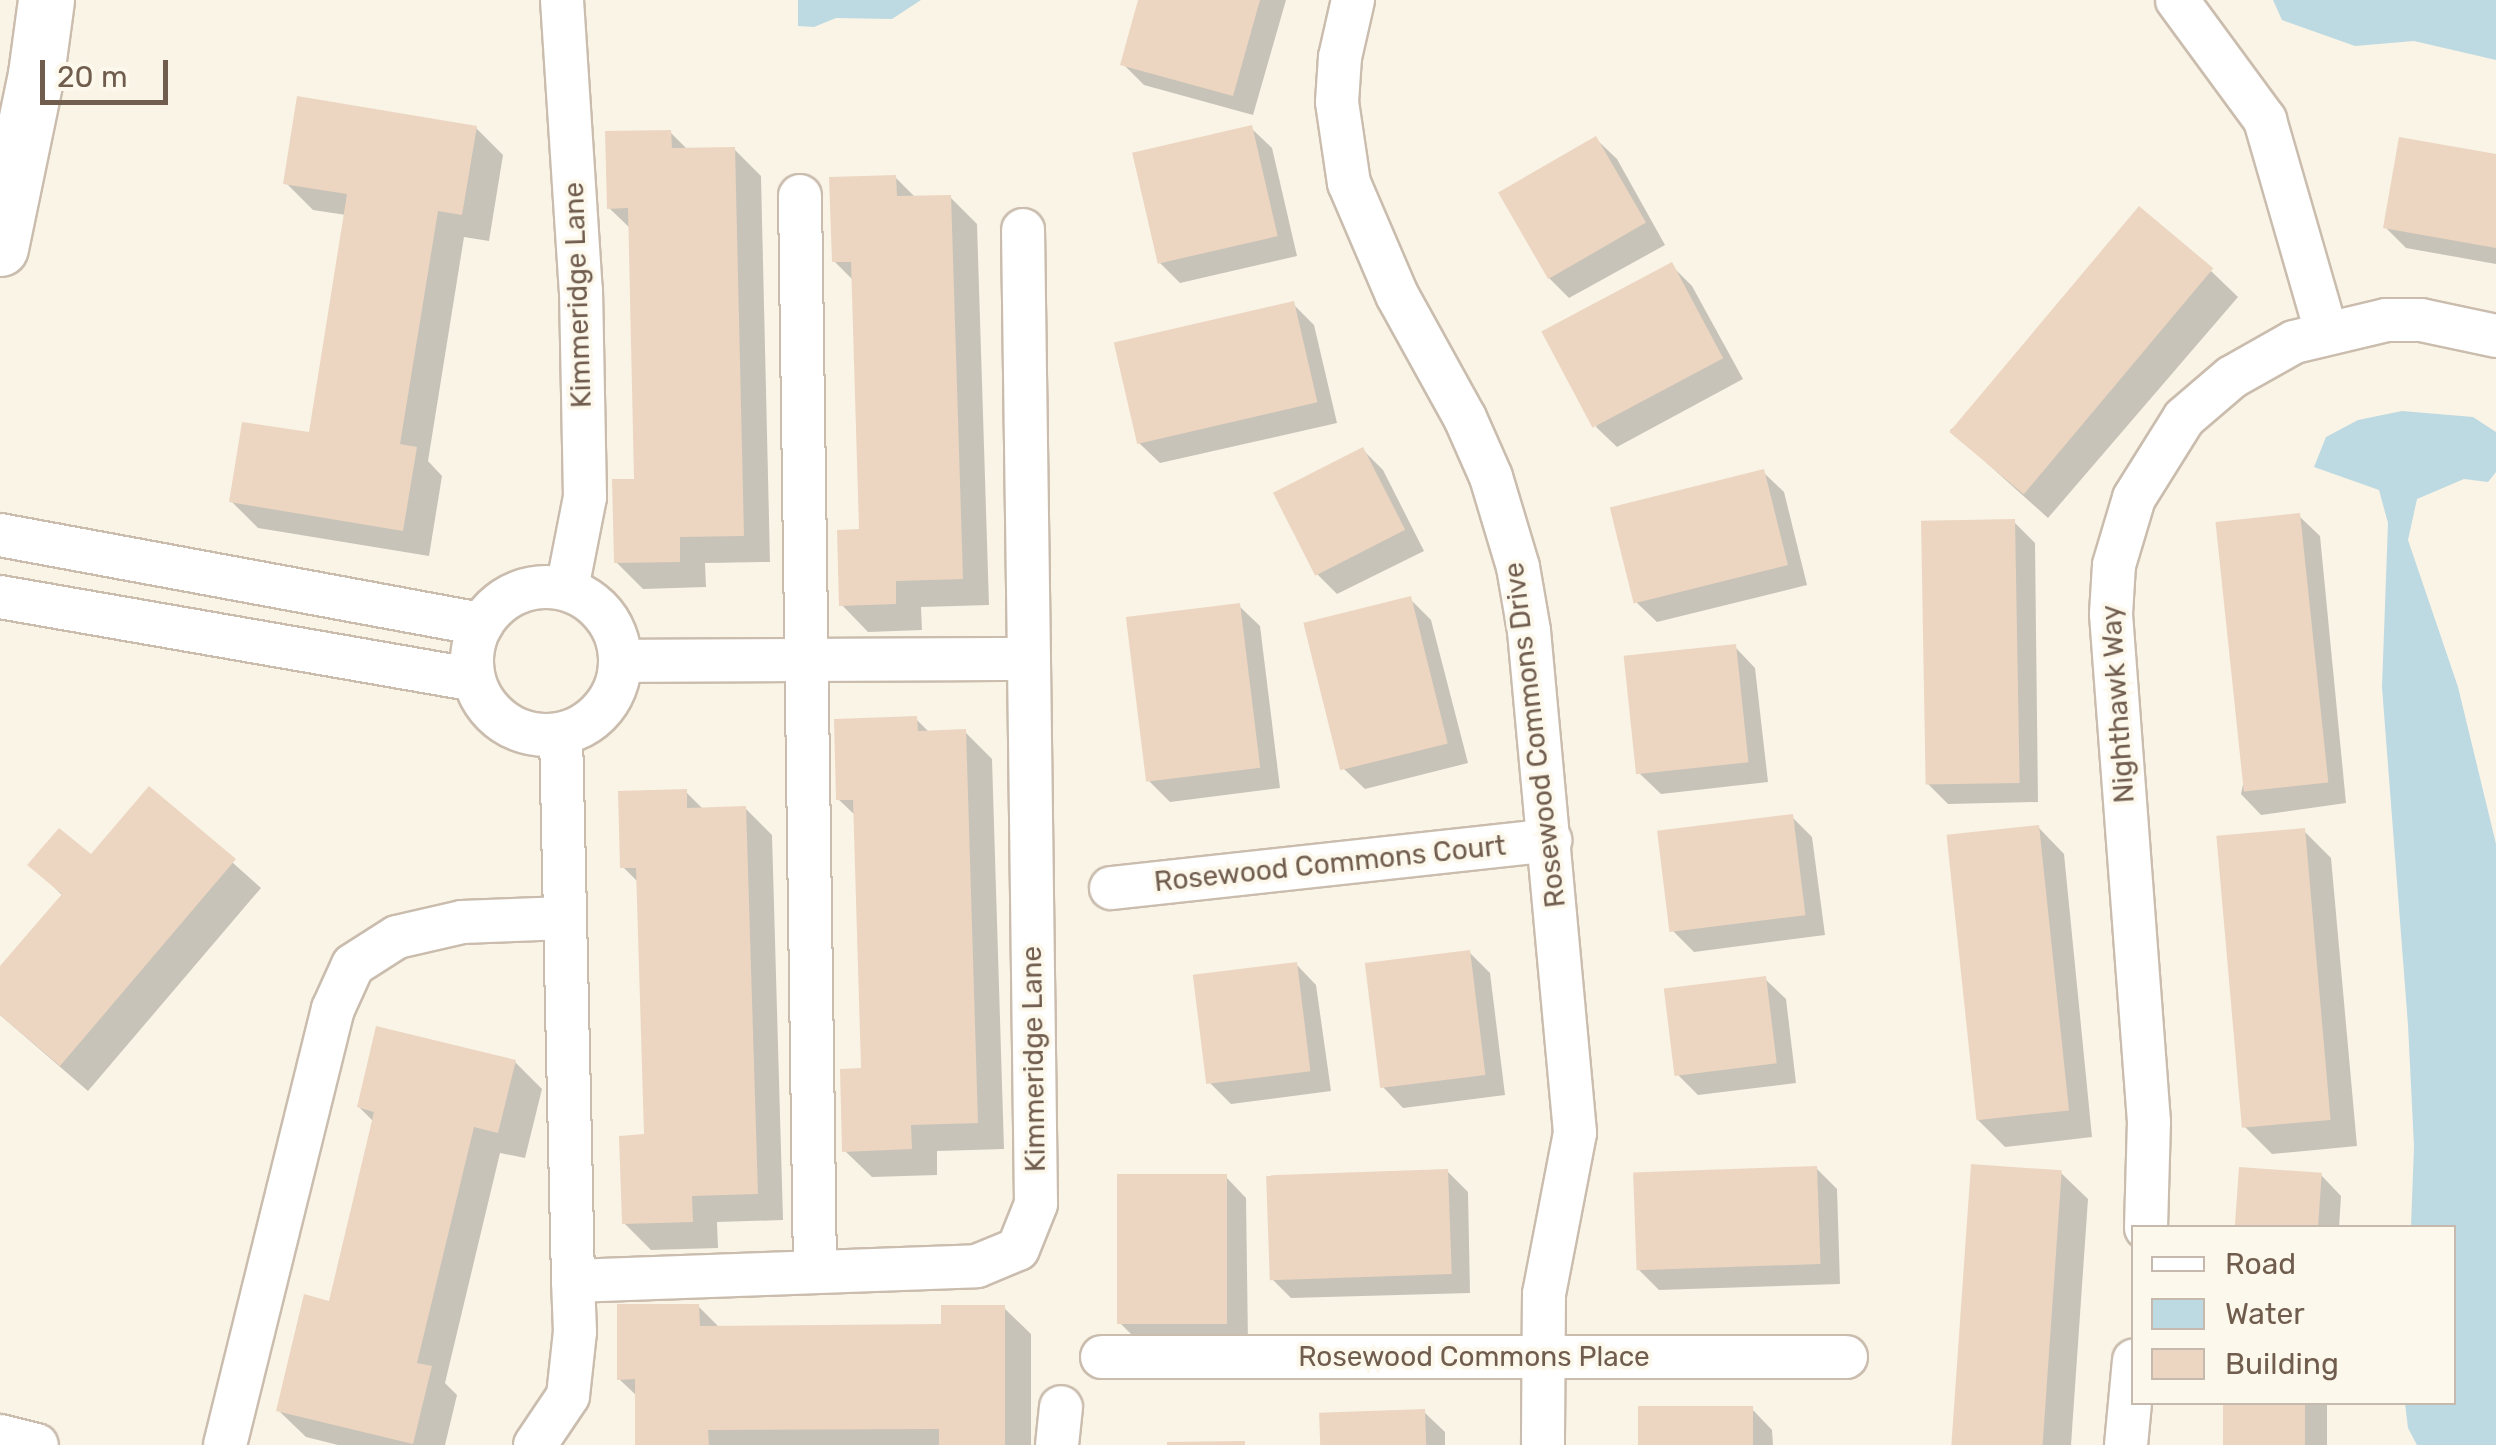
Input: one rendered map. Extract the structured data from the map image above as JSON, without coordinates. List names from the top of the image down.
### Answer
{
  "streets": {
    "street": [
      "Kimmeridge Lane",
      "Nighthawk Way",
      "Rosewood Commons Drive",
      "Rosewood Commons Court",
      "Rosewood Commons Place"
    ]
  },
  "crossings": [
    ["Rosewood Commons Drive", "Rosewood Commons Court"],
    ["Rosewood Commons Drive", "Rosewood Commons Place"]
  ],
  "legend": ["Road", "Water", "Building"],
  "scale_bar": "20 m"
}
